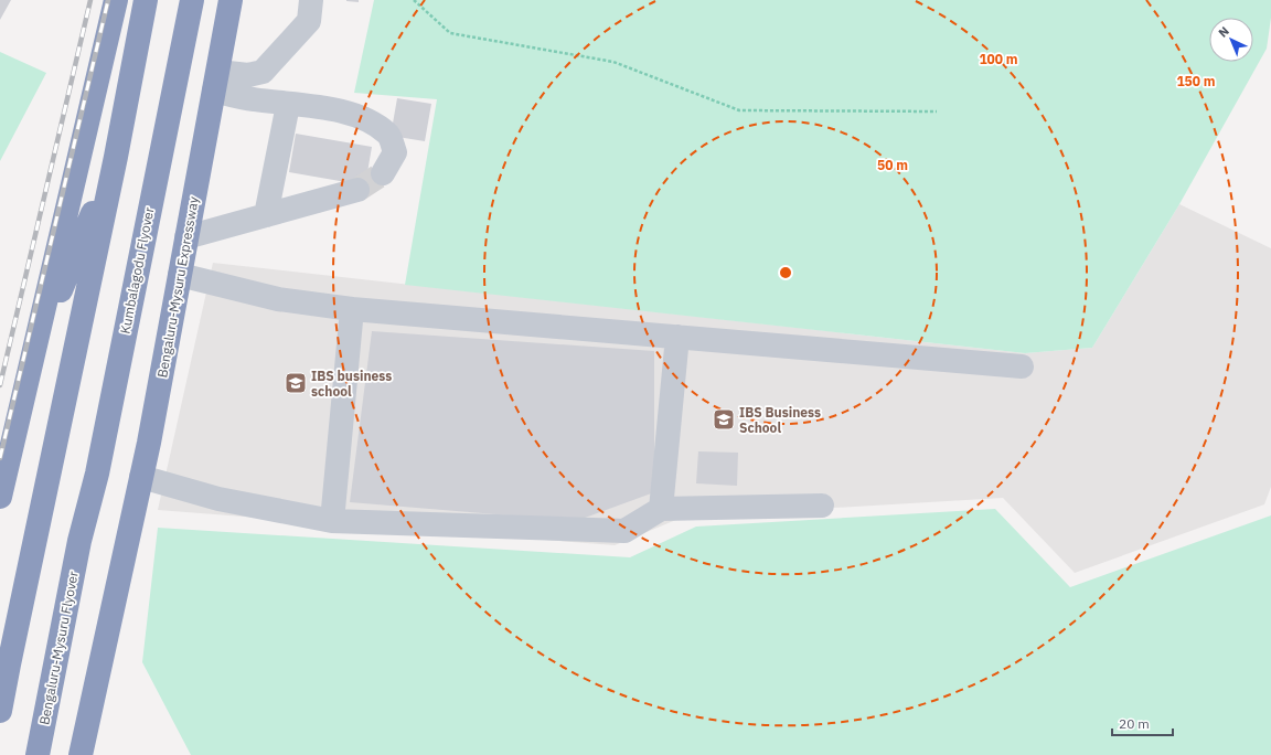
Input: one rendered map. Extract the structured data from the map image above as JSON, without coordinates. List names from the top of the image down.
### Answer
{
  "streets": {
    "highway": ["Kumbalagodu Flyover", "Bengaluru-Mysuru Expressway", "Bengaluru-Mysuru Flyover"]
  },
  "crossings": [
    ["Kumbalagodu Flyover", "Bengaluru-Mysuru Flyover"]
  ],
  "places": {
    "school or university": ["IBS business school", "IBS Business School"]
  },
  "scale_bar": "20 m",
  "north": "top left",
  "rings": ["100 m", "150 m", "50 m"]
}
